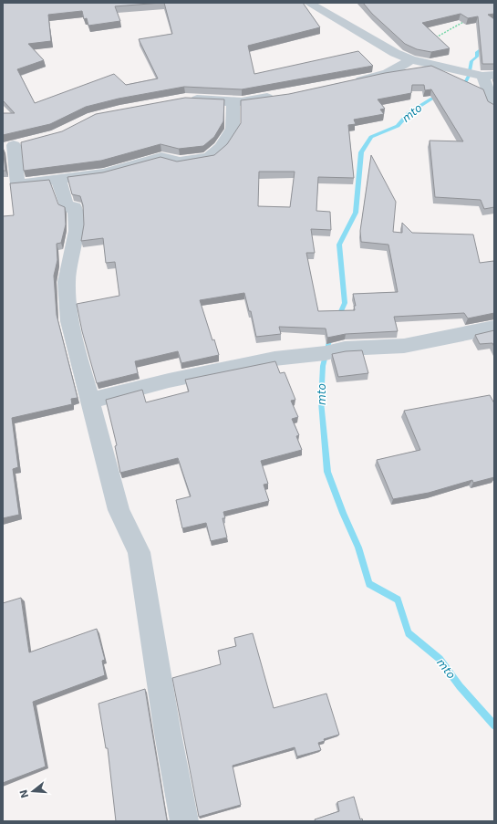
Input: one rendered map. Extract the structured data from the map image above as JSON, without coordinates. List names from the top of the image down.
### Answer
{
  "water": ["mto"],
  "north": "left"
}
